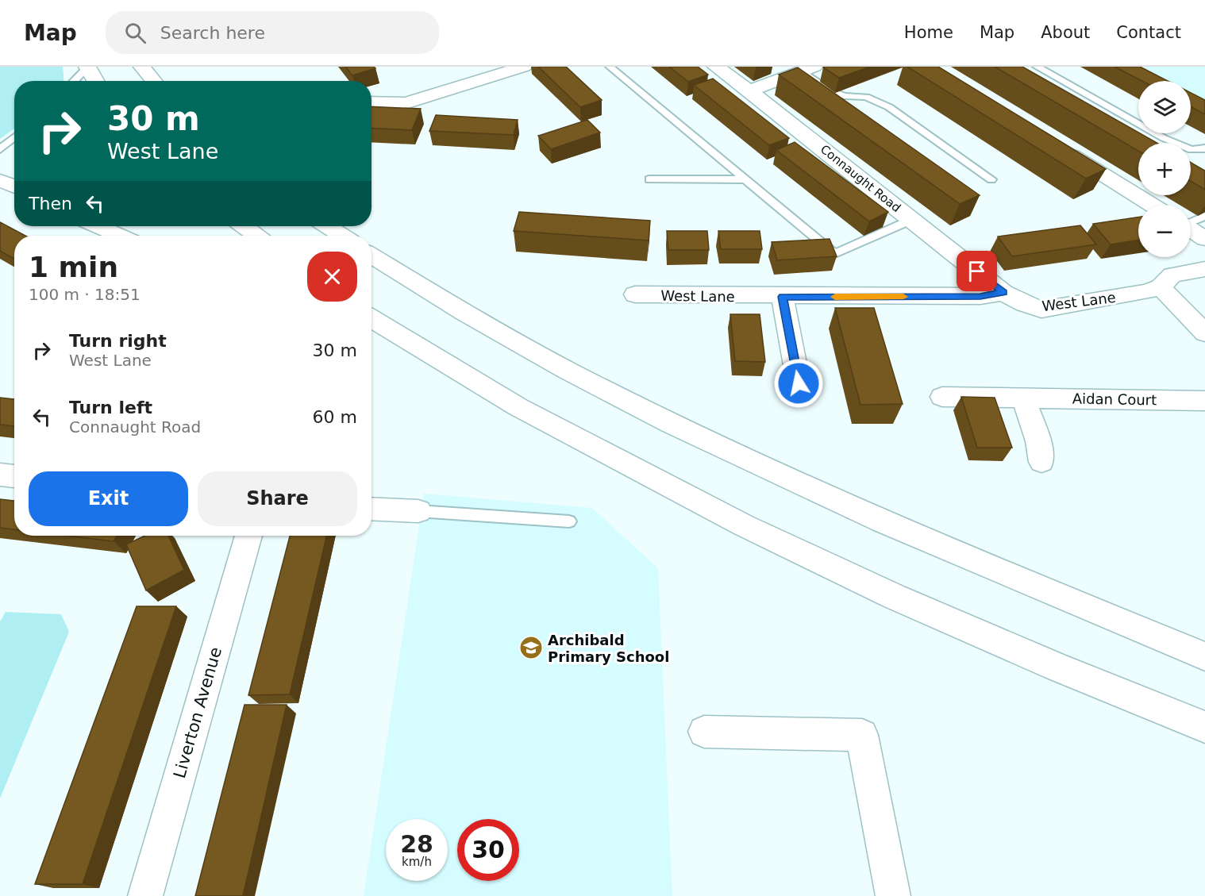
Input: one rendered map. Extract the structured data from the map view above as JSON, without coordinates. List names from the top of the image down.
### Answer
{
  "streets": {
    "main road": [
      "Connaught Road",
      "West Lane",
      "Aidan Court",
      "Liverton Avenue"
    ]
  },
  "crossings": [
    ["Connaught Road", "West Lane"]
  ],
  "places": {
    "school or university": ["Archibald Primary School"]
  },
  "page": {
    "header": "Map",
    "search": "Search here",
    "nav": [
      "Home",
      "Map",
      "About",
      "Contact"
    ],
    "map_buttons": ["+", "−"],
    "turn": ["30 m", "West Lane"],
    "then": "Then",
    "heading": ["1 min", "100 m · 18:51"],
    "list": [
      {
        "name": "Turn right",
        "note": "West Lane",
        "value": "30 m"
      },
      {
        "name": "Turn left",
        "note": "Connaught Road",
        "value": "60 m"
      }
    ],
    "buttons": ["Exit", "Share"],
    "speed": "28 km/h",
    "limit": "30"
  }
}
